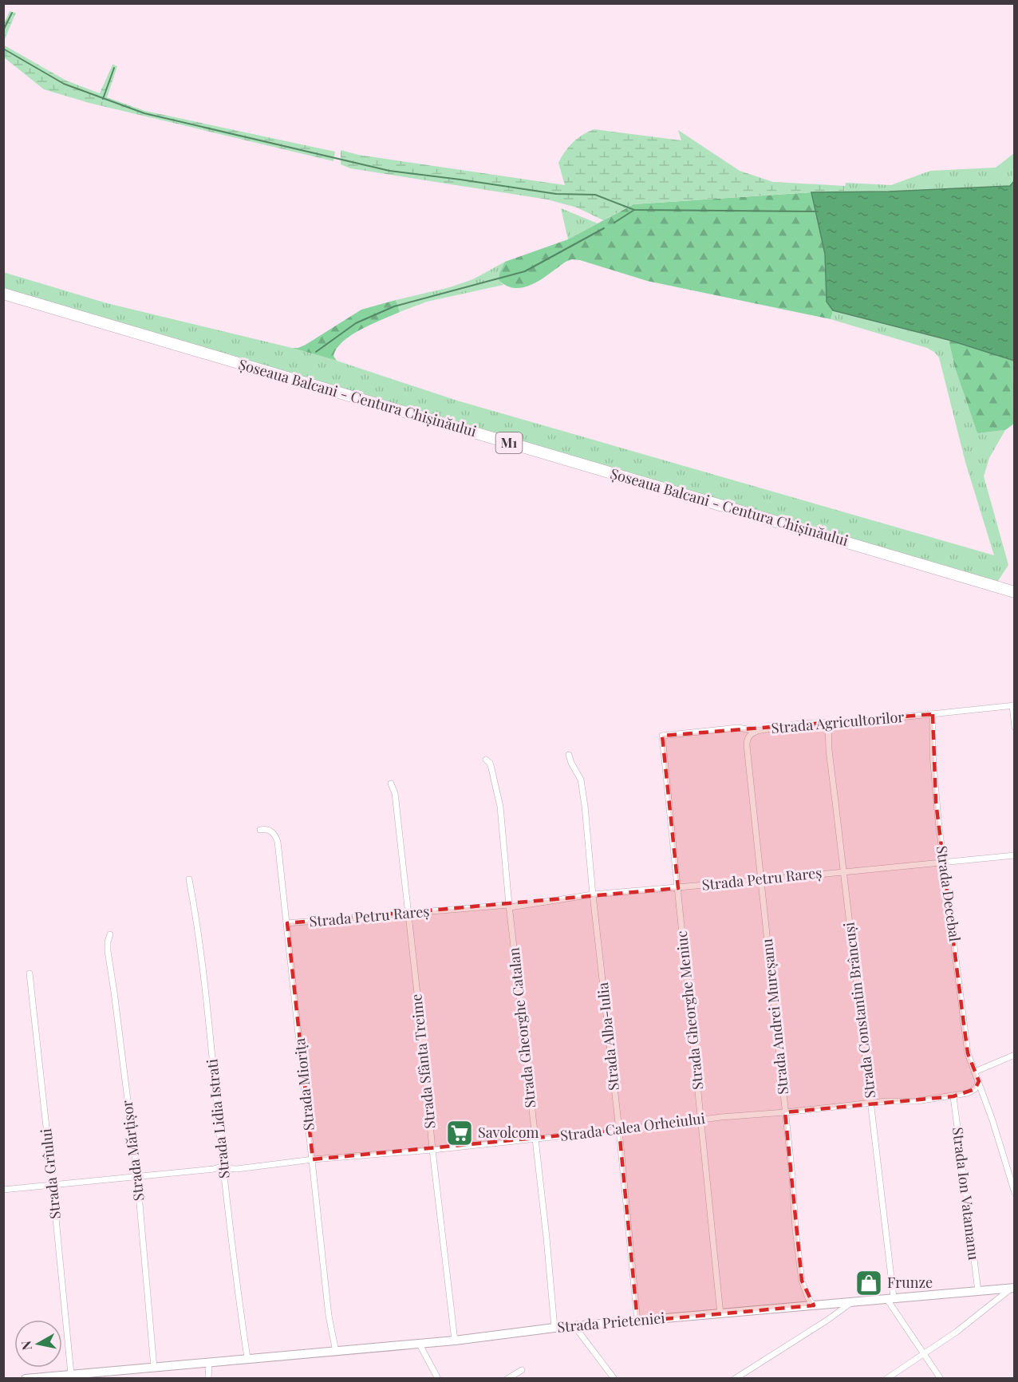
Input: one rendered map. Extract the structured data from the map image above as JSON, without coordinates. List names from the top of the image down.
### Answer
{
  "streets": {
    "highway": ["Șoseaua Balcani - Centura Chișinăului", "M1"],
    "street": [
      "Strada Agricultorilor",
      "Strada Petru Rareș",
      "Strada Decebal",
      "Strada Gheorghe Meniuc",
      "Strada Constantin Brâncuși",
      "Strada Andrei Mureșanu",
      "Strada Gheorghe Catalan",
      "Strada Alba-Iulia",
      "Strada Sfânta Treime",
      "Strada Miorița",
      "Strada Lidia Istrati",
      "Strada Calea Orheiului",
      "Strada Mărțișor",
      "Strada Grîului",
      "Strada Ion Vatamanu",
      "Strada Prieteniei"
    ]
  },
  "crossings": [
    ["Strada Agricultorilor", "Strada Decebal"],
    ["Strada Agricultorilor", "Strada Gheorghe Meniuc"],
    ["Strada Agricultorilor", "Strada Constantin Brâncuși"],
    ["Strada Agricultorilor", "Strada Andrei Mureșanu"],
    ["Strada Petru Rareș", "Strada Decebal"],
    ["Strada Petru Rareș", "Strada Gheorghe Meniuc"],
    ["Strada Petru Rareș", "Strada Constantin Brâncuși"],
    ["Strada Petru Rareș", "Strada Andrei Mureșanu"],
    ["Strada Petru Rareș", "Strada Gheorghe Catalan"],
    ["Strada Petru Rareș", "Strada Alba-Iulia"],
    ["Strada Petru Rareș", "Strada Sfânta Treime"],
    ["Strada Petru Rareș", "Strada Miorița"],
    ["Strada Gheorghe Meniuc", "Strada Calea Orheiului"],
    ["Strada Gheorghe Meniuc", "Strada Prieteniei"],
    ["Strada Constantin Brâncuși", "Strada Calea Orheiului"],
    ["Strada Constantin Brâncuși", "Strada Prieteniei"],
    ["Strada Andrei Mureșanu", "Strada Calea Orheiului"],
    ["Strada Andrei Mureșanu", "Strada Prieteniei"],
    ["Strada Gheorghe Catalan", "Strada Calea Orheiului"],
    ["Strada Gheorghe Catalan", "Strada Prieteniei"],
    ["Strada Alba-Iulia", "Strada Calea Orheiului"],
    ["Strada Alba-Iulia", "Strada Prieteniei"],
    ["Strada Sfânta Treime", "Strada Calea Orheiului"],
    ["Strada Sfânta Treime", "Strada Prieteniei"],
    ["Strada Miorița", "Strada Calea Orheiului"],
    ["Strada Miorița", "Strada Prieteniei"],
    ["Strada Lidia Istrati", "Strada Calea Orheiului"],
    ["Strada Lidia Istrati", "Strada Prieteniei"],
    ["Strada Calea Orheiului", "Strada Mărțișor"],
    ["Strada Calea Orheiului", "Strada Grîului"],
    ["Strada Calea Orheiului", "Strada Ion Vatamanu"],
    ["Strada Mărțișor", "Strada Prieteniei"],
    ["Strada Grîului", "Strada Prieteniei"],
    ["Strada Ion Vatamanu", "Strada Prieteniei"]
  ],
  "places": {
    "supermarket": ["Savolcom"],
    "shop": ["Frunze"]
  },
  "north": "left"
}
